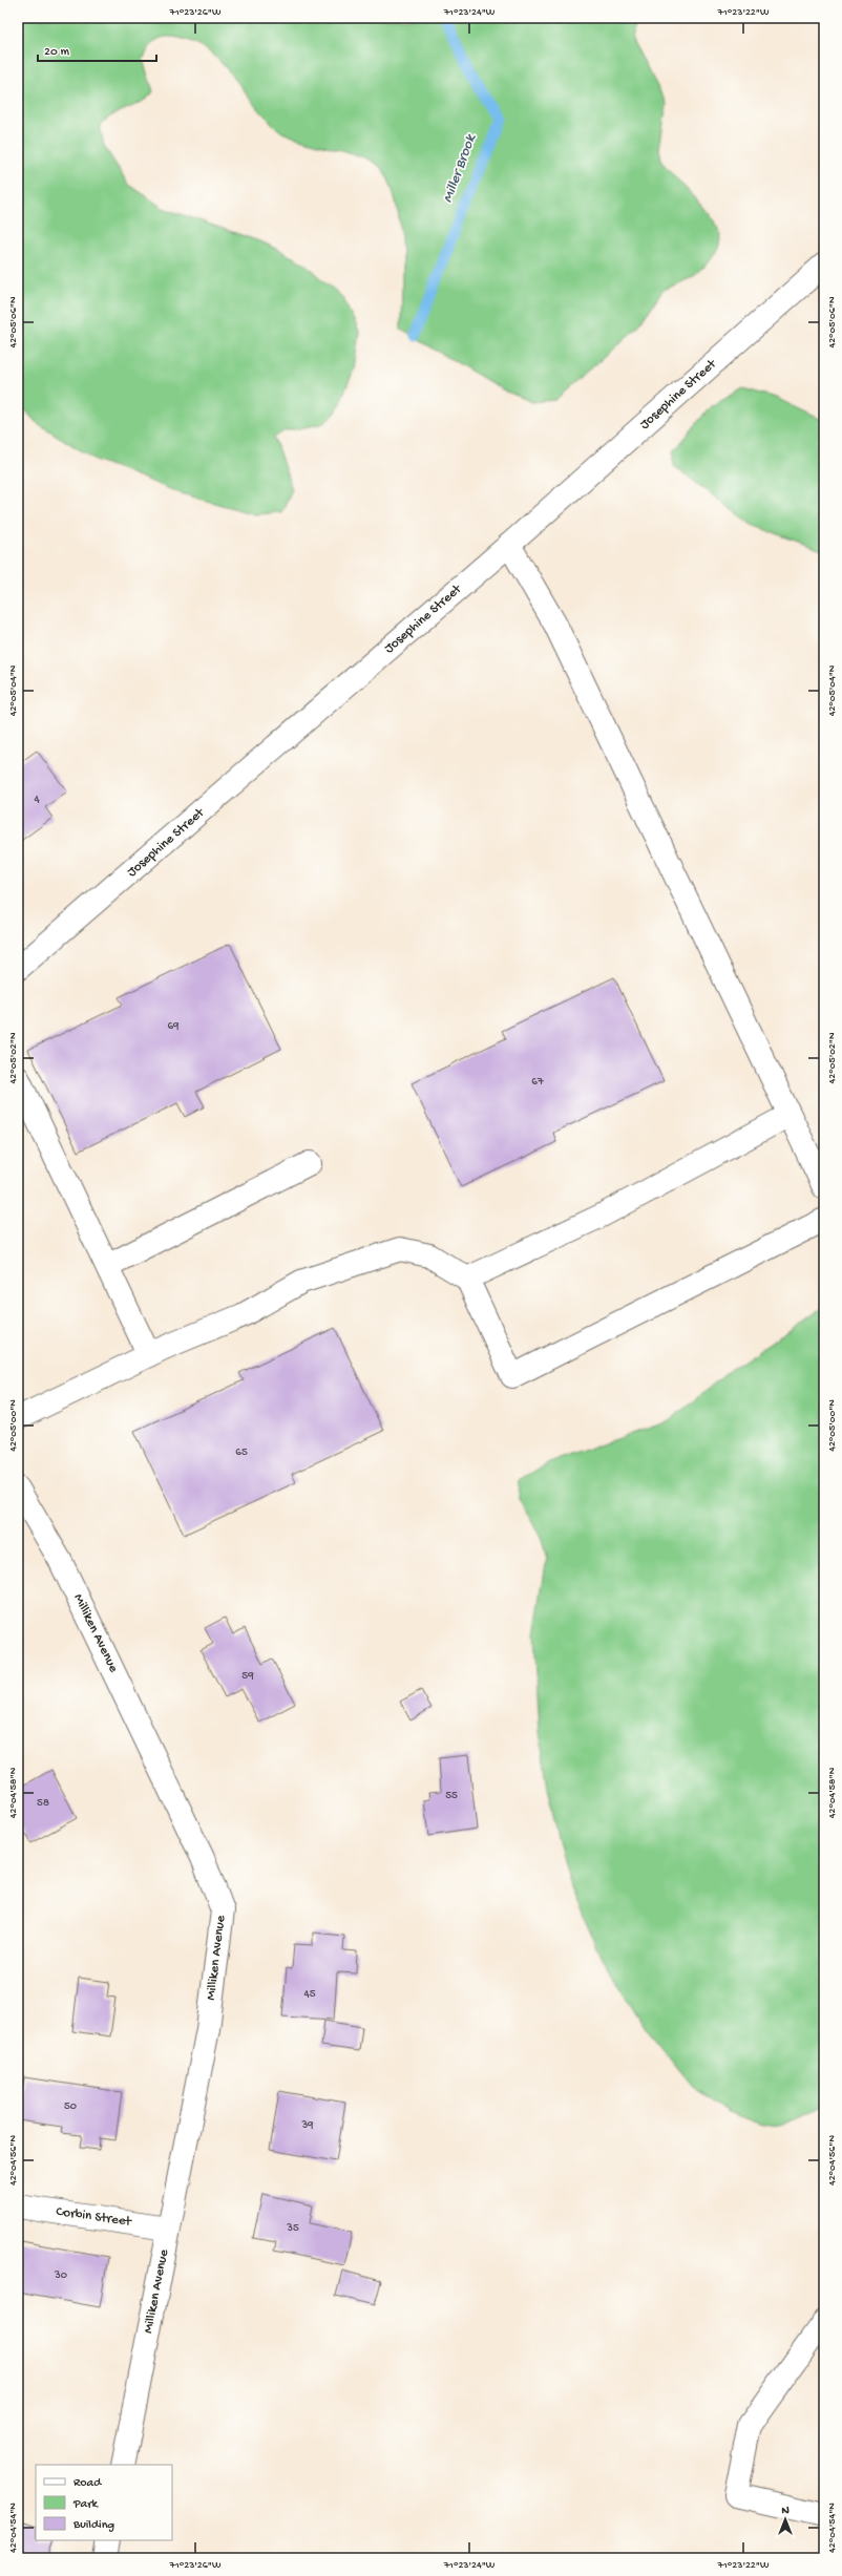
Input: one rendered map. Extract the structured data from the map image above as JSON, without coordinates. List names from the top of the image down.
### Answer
{
  "streets": {
    "street": ["Josephine Street", "Milliken Avenue", "Corbin Street"]
  },
  "crossings": [
    ["Milliken Avenue", "Corbin Street"]
  ],
  "water": ["Miller Brook"],
  "house_numbers": [
    "4",
    "69",
    "67",
    "65",
    "59",
    "55",
    "58",
    "45",
    "50",
    "39",
    "35",
    "30"
  ],
  "legend": ["Road", "Park", "Building"],
  "scale_bar": "20 m",
  "north": "top",
  "coordinates": [
    "71°23'26\"W",
    "71°23'24\"W",
    "71°23'22\"W",
    "42°05'06\"N",
    "42°05'04\"N",
    "42°05'02\"N",
    "42°05'00\"N",
    "42°04'58\"N",
    "42°04'56\"N",
    "42°04'54\"N"
  ]
}
